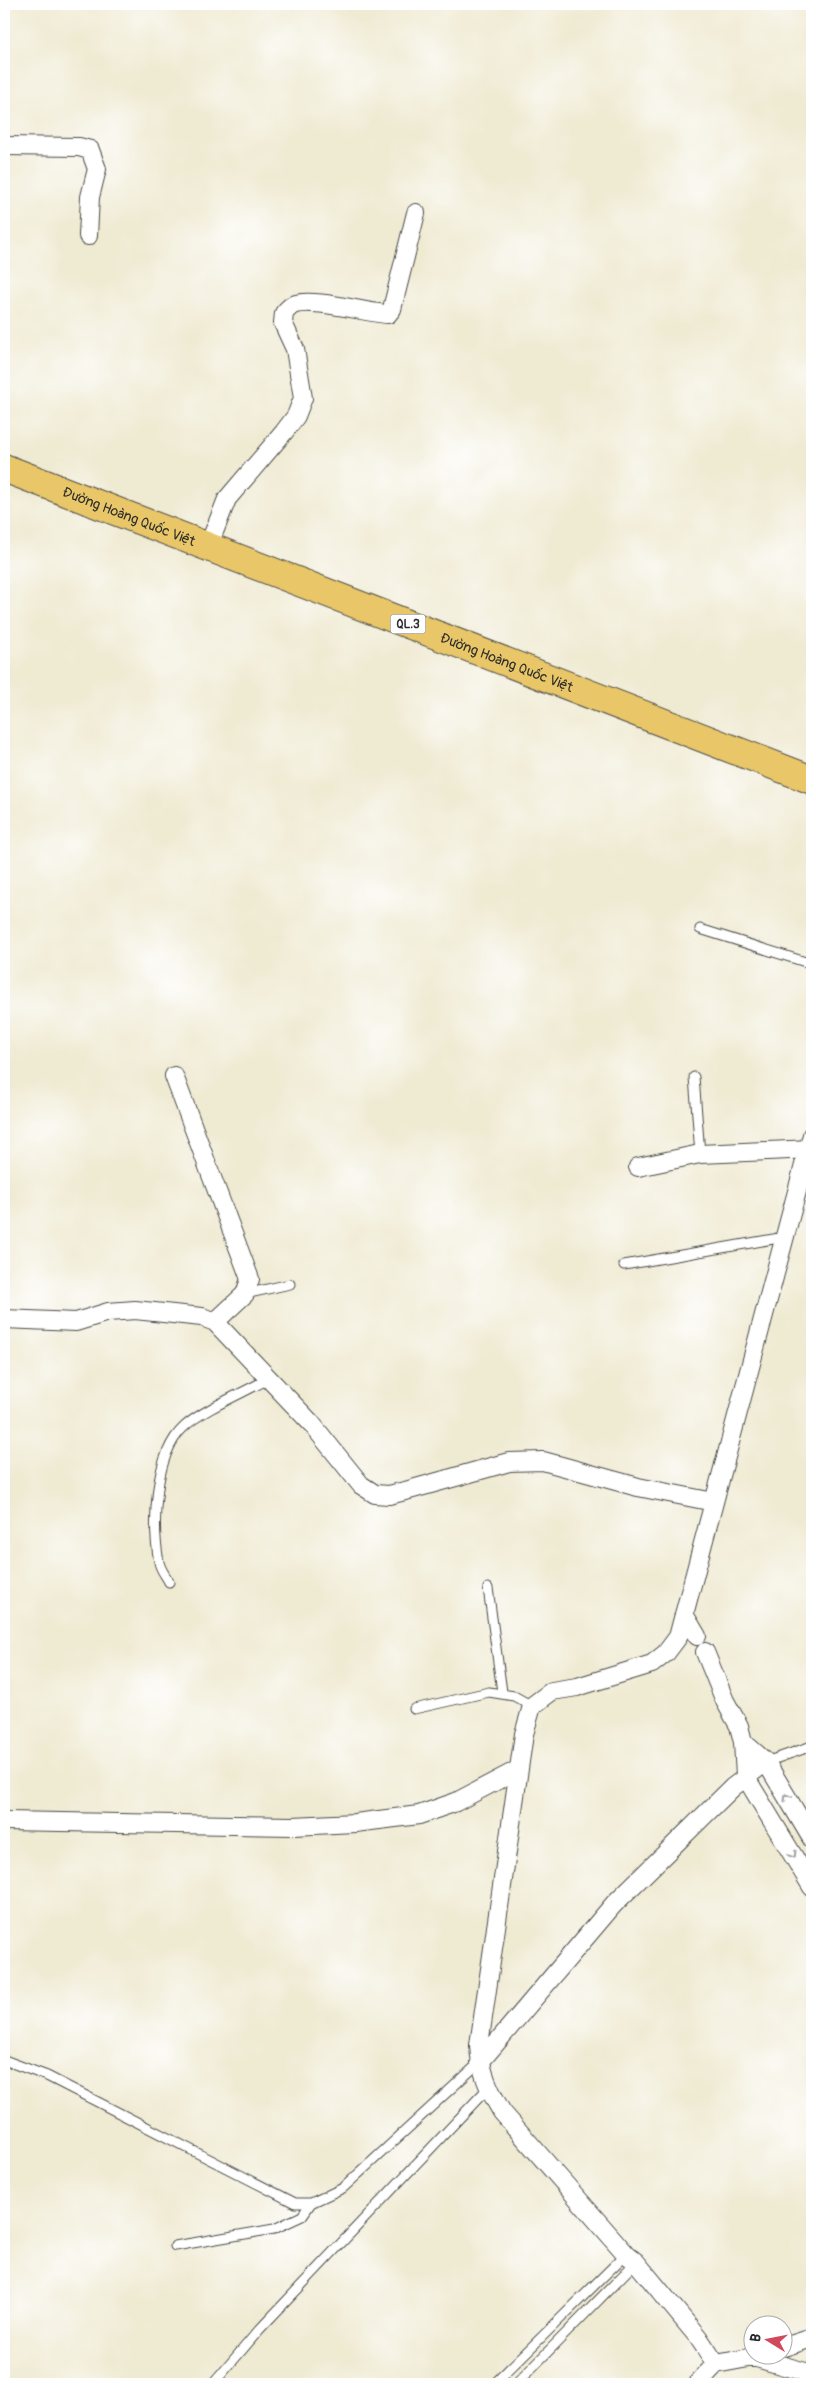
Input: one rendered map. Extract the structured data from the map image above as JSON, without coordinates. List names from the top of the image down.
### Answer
{
  "streets": {
    "highway": ["Đường Hoàng Quốc Việt", "QL.3"]
  },
  "north": "left"
}
